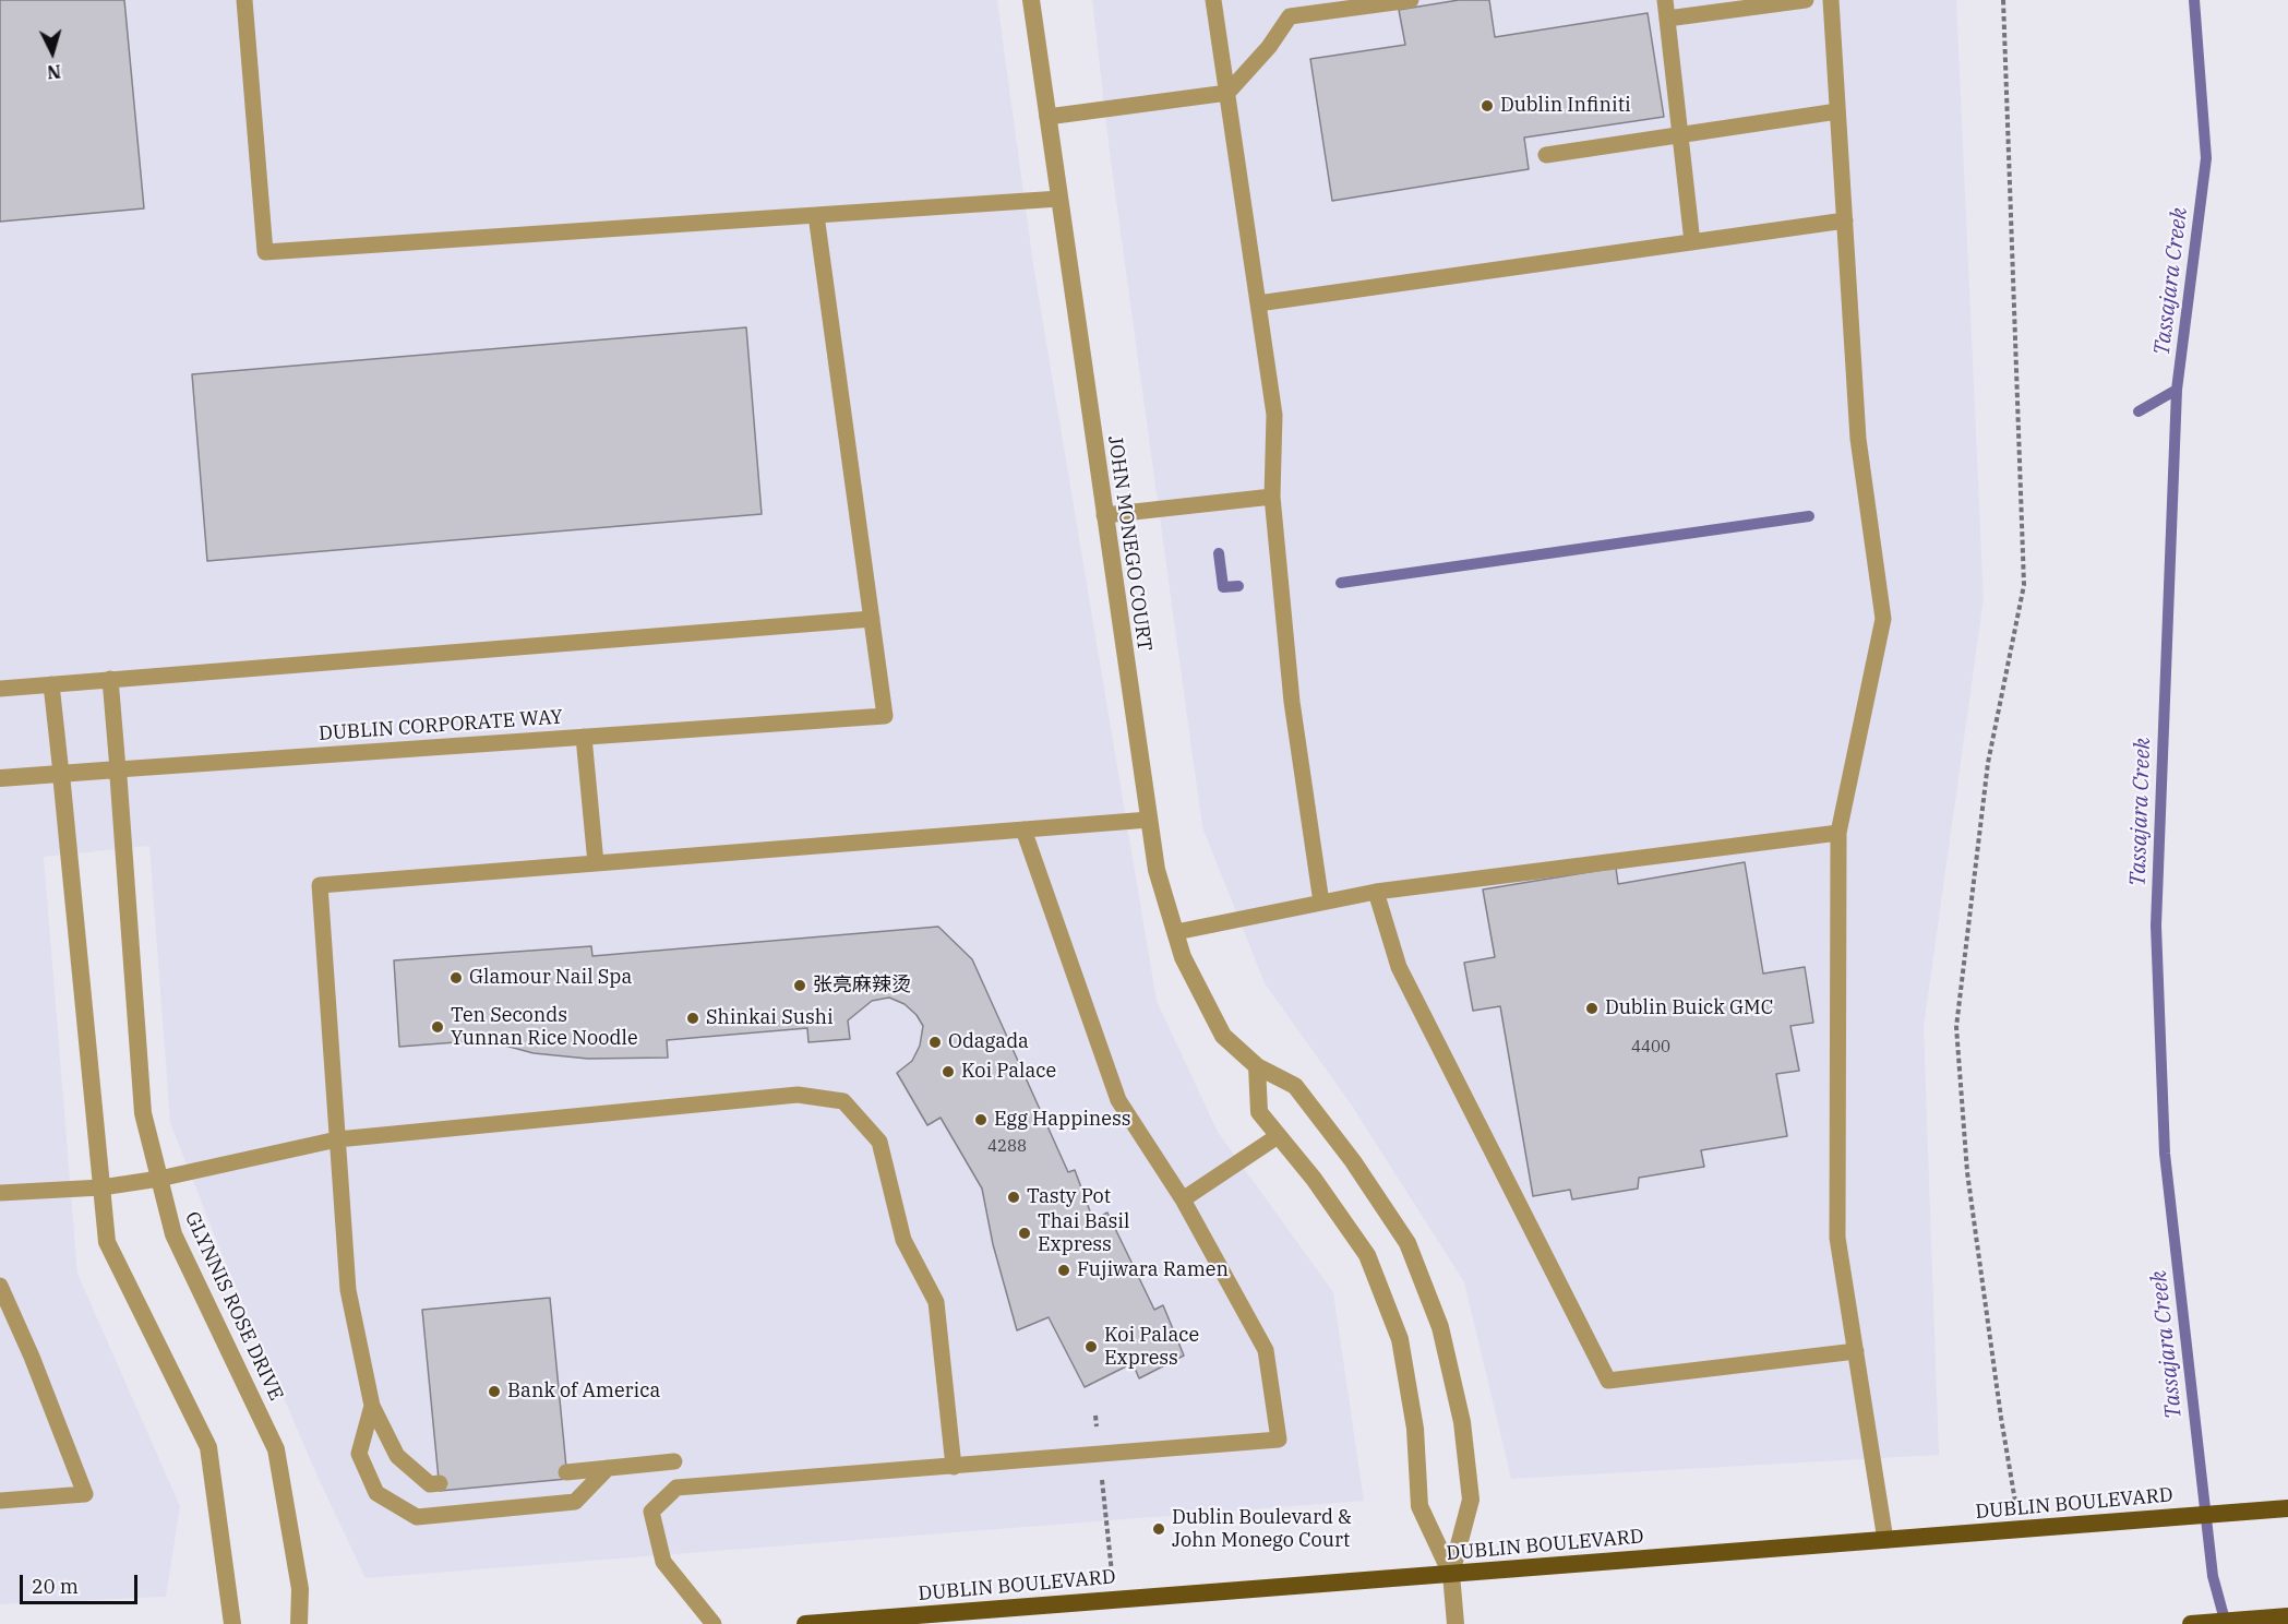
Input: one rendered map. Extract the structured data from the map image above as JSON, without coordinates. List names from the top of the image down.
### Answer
{
  "streets": {
    "main road": ["DUBLIN BOULEVARD"],
    "street": ["JOHN MONEGO COURT", "DUBLIN CORPORATE WAY", "GLYNNIS ROSE DRIVE"]
  },
  "crossings": [
    ["JOHN MONEGO COURT", "DUBLIN BOULEVARD"],
    ["DUBLIN CORPORATE WAY", "GLYNNIS ROSE DRIVE"]
  ],
  "water": ["Tassajara Creek"],
  "places": [
    "Dublin Infiniti",
    "Glamour Nail Spa",
    "张亮麻辣烫",
    "Dublin Buick GMC",
    "Shinkai Sushi",
    "Ten Seconds Yunnan Rice Noodle",
    "Odagada",
    "Koi Palace",
    "Egg Happiness",
    "Tasty Pot",
    "Thai Basil Express",
    "Fujiwara Ramen",
    "Koi Palace Express",
    "Bank of America",
    "Dublin Boulevard & John Monego Court"
  ],
  "house_numbers": ["4400", "4288"],
  "scale_bar": "20 m",
  "north": "bottom"
}
